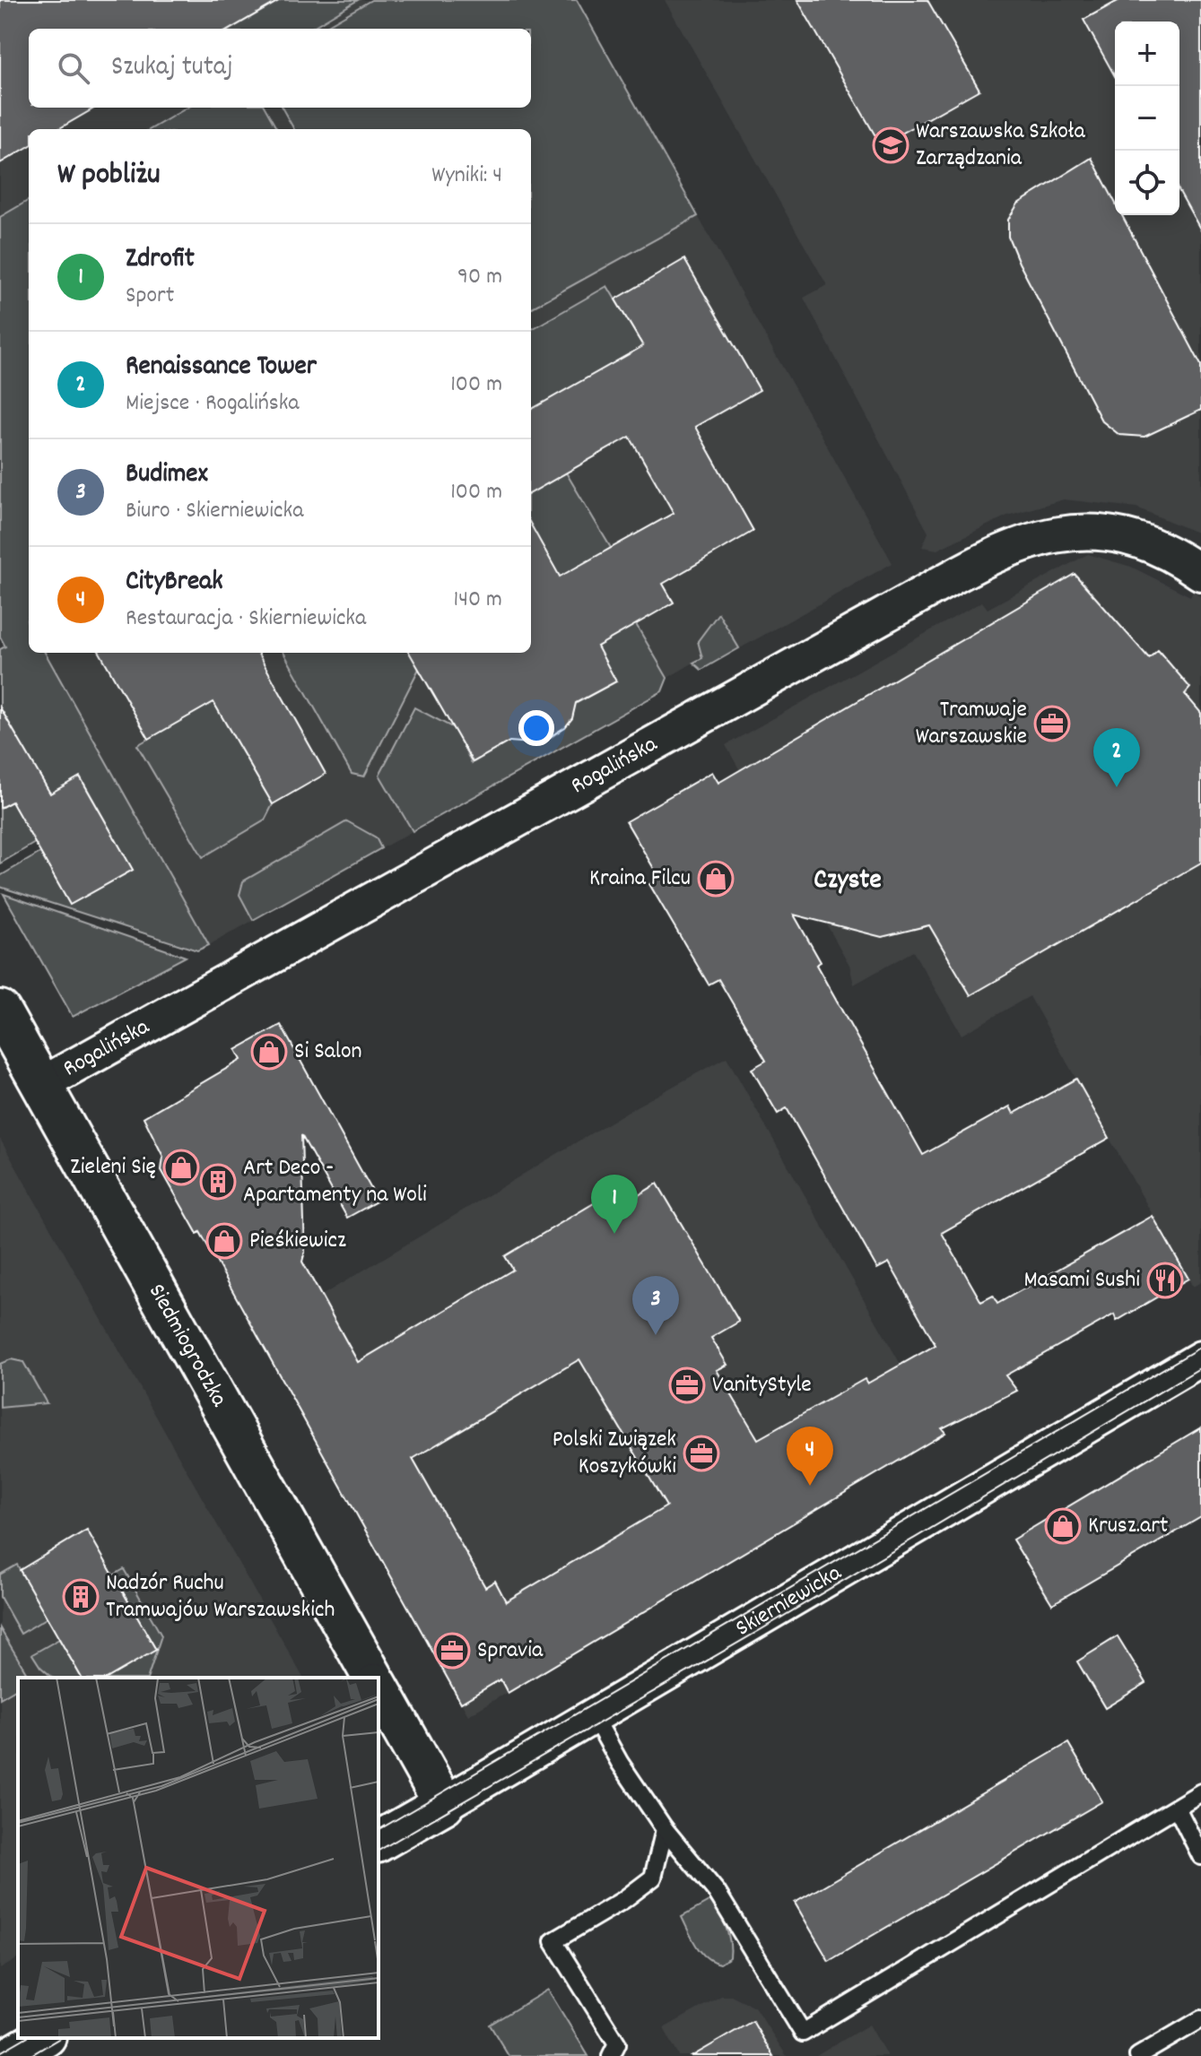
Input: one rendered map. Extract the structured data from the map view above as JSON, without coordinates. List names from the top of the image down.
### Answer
{
  "streets": {
    "street": ["Rogalińska", "Siedmiogrodzka", "Skierniewicka"]
  },
  "crossings": [
    ["Rogalińska", "Siedmiogrodzka"],
    ["Siedmiogrodzka", "Skierniewicka"]
  ],
  "districts": ["Czyste"],
  "places": {
    "school or university": ["Warszawska Szkoła Zarządzania"],
    "office": [
      "Tramwaje Warszawskie",
      "VanityStyle",
      "Polski Związek Koszykówki",
      "Spravia"
    ],
    "shop": [
      "Kraina Filcu",
      "Si Salon",
      "Zieleni Się",
      "Pieśkiewicz",
      "Krusz.art"
    ],
    "building": ["Art Deco - Apartamenty na Woli", "Nadzór Ruchu Tramwajów Warszawskich"],
    "restaurant": ["Masami Sushi"]
  },
  "page": {
    "map_buttons": ["+", "−"],
    "search": "Szukaj tutaj",
    "heading": ["W pobliżu", "Wyniki: 4"],
    "list": [
      {
        "mark": "1",
        "name": "Zdrofit",
        "note": "Sport",
        "value": "90 m"
      },
      {
        "mark": "2",
        "name": "Renaissance Tower",
        "note": "Miejsce · Rogalińska",
        "value": "100 m"
      },
      {
        "mark": "3",
        "name": "Budimex",
        "note": "Biuro · Skierniewicka",
        "value": "100 m"
      },
      {
        "mark": "4",
        "name": "CityBreak",
        "note": "Restauracja · Skierniewicka",
        "value": "140 m"
      }
    ],
    "pins": [
      "2",
      "1",
      "3",
      "4"
    ]
  }
}
